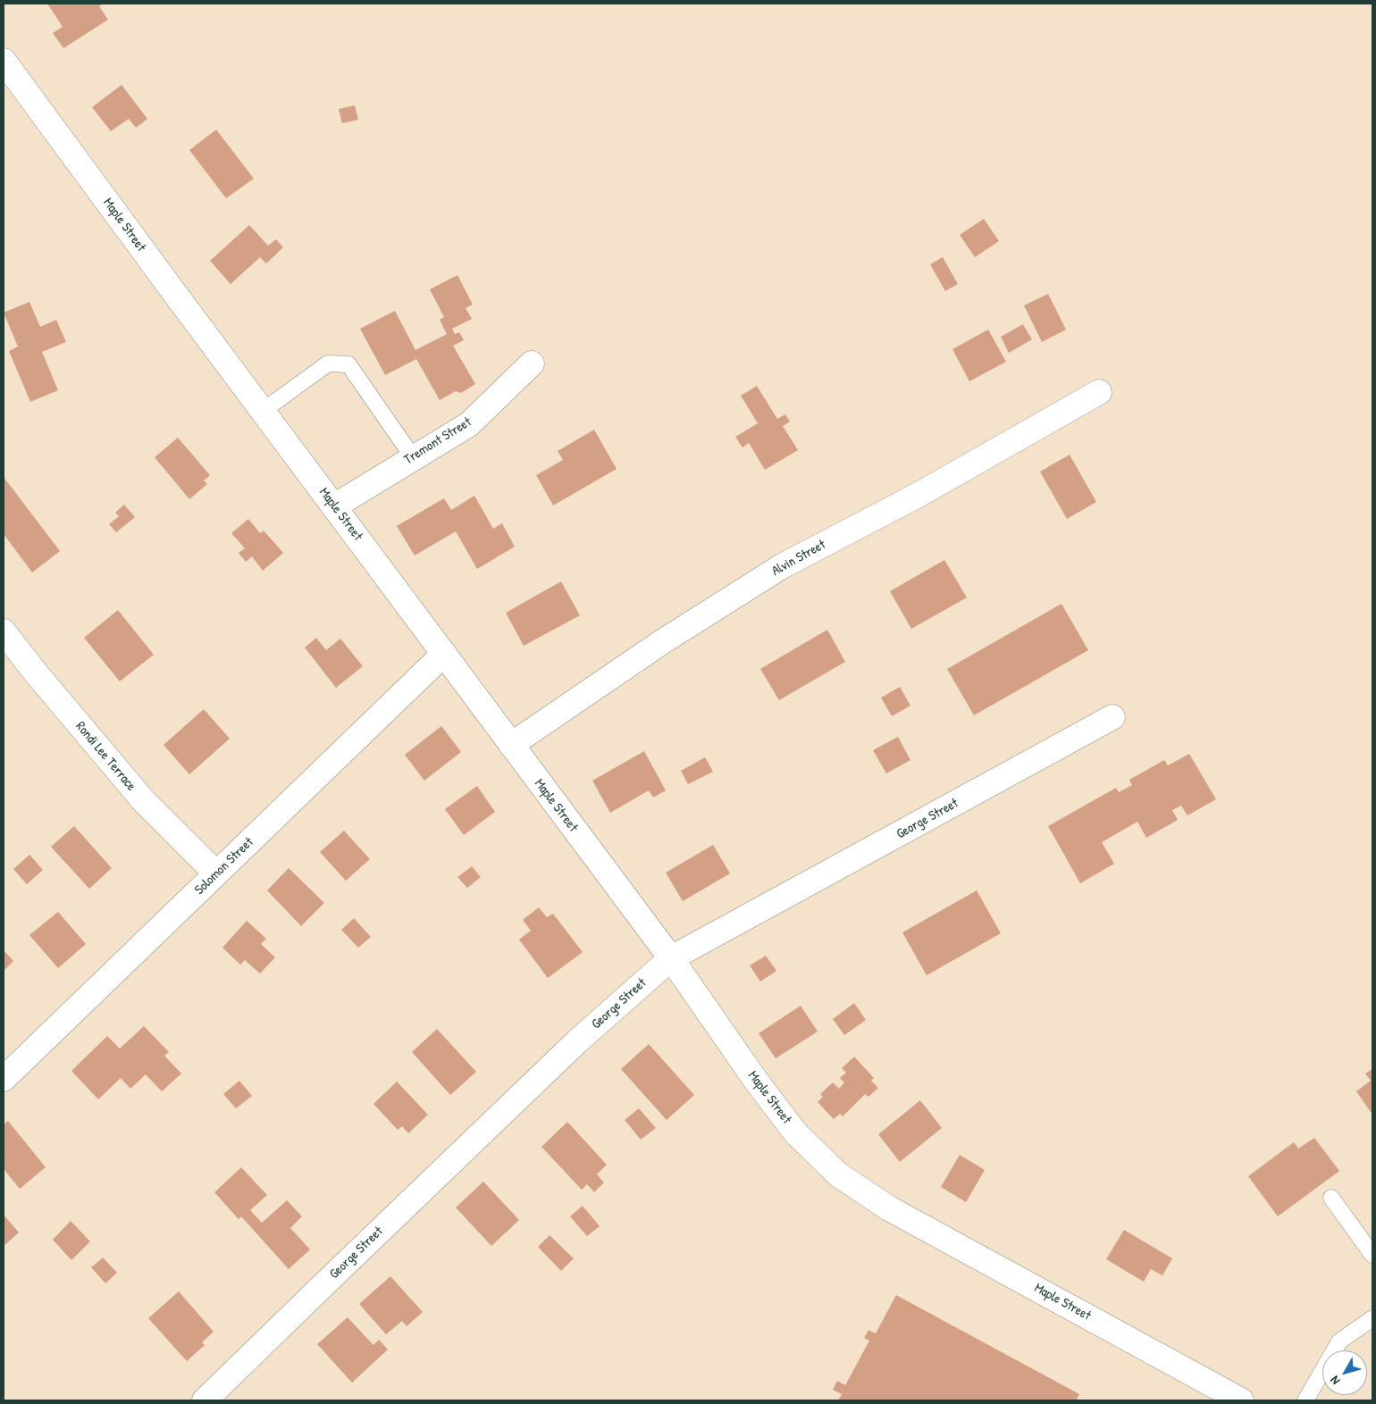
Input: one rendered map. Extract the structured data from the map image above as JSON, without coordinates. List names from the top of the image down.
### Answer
{
  "streets": {
    "street": [
      "Maple Street",
      "Tremont Street",
      "Alvin Street",
      "Rondi Lee Terrace",
      "George Street",
      "Solomon Street"
    ]
  },
  "crossings": [
    ["Maple Street", "Tremont Street"],
    ["Maple Street", "Alvin Street"],
    ["Maple Street", "George Street"],
    ["Maple Street", "Solomon Street"],
    ["Rondi Lee Terrace", "Solomon Street"]
  ],
  "north": "bottom left"
}
